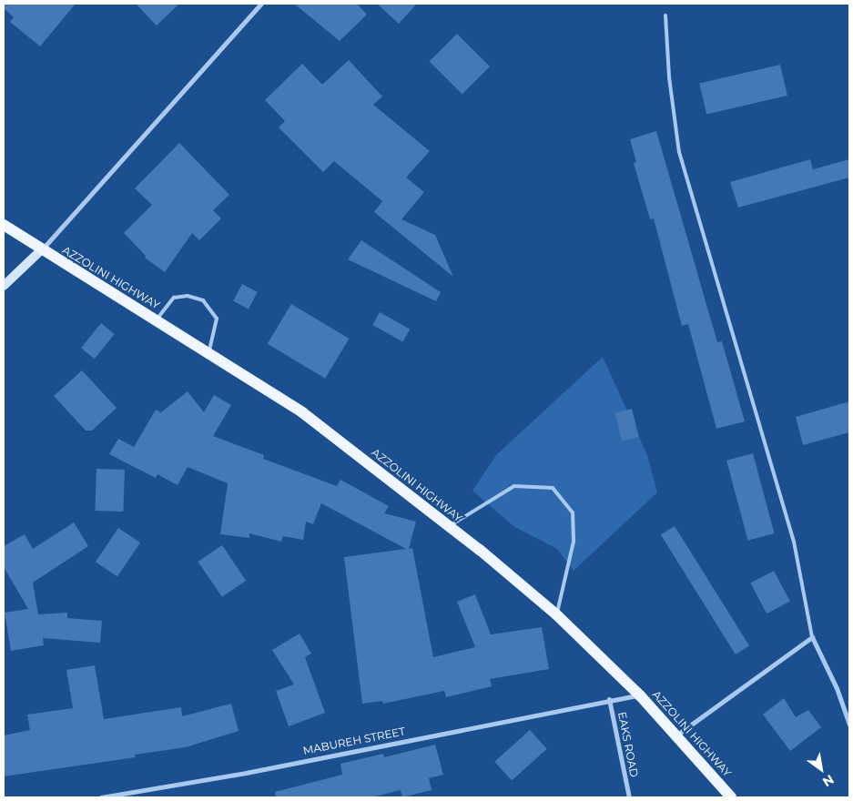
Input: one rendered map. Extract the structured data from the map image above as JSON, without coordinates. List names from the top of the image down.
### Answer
{
  "streets": {
    "main road": ["AZZOLINI HIGHWAY"],
    "street": ["MABUREH STREET", "EAKS ROAD"]
  },
  "crossings": [
    ["AZZOLINI HIGHWAY", "EAKS ROAD"],
    ["MABUREH STREET", "EAKS ROAD"]
  ],
  "north": "bottom right"
}
